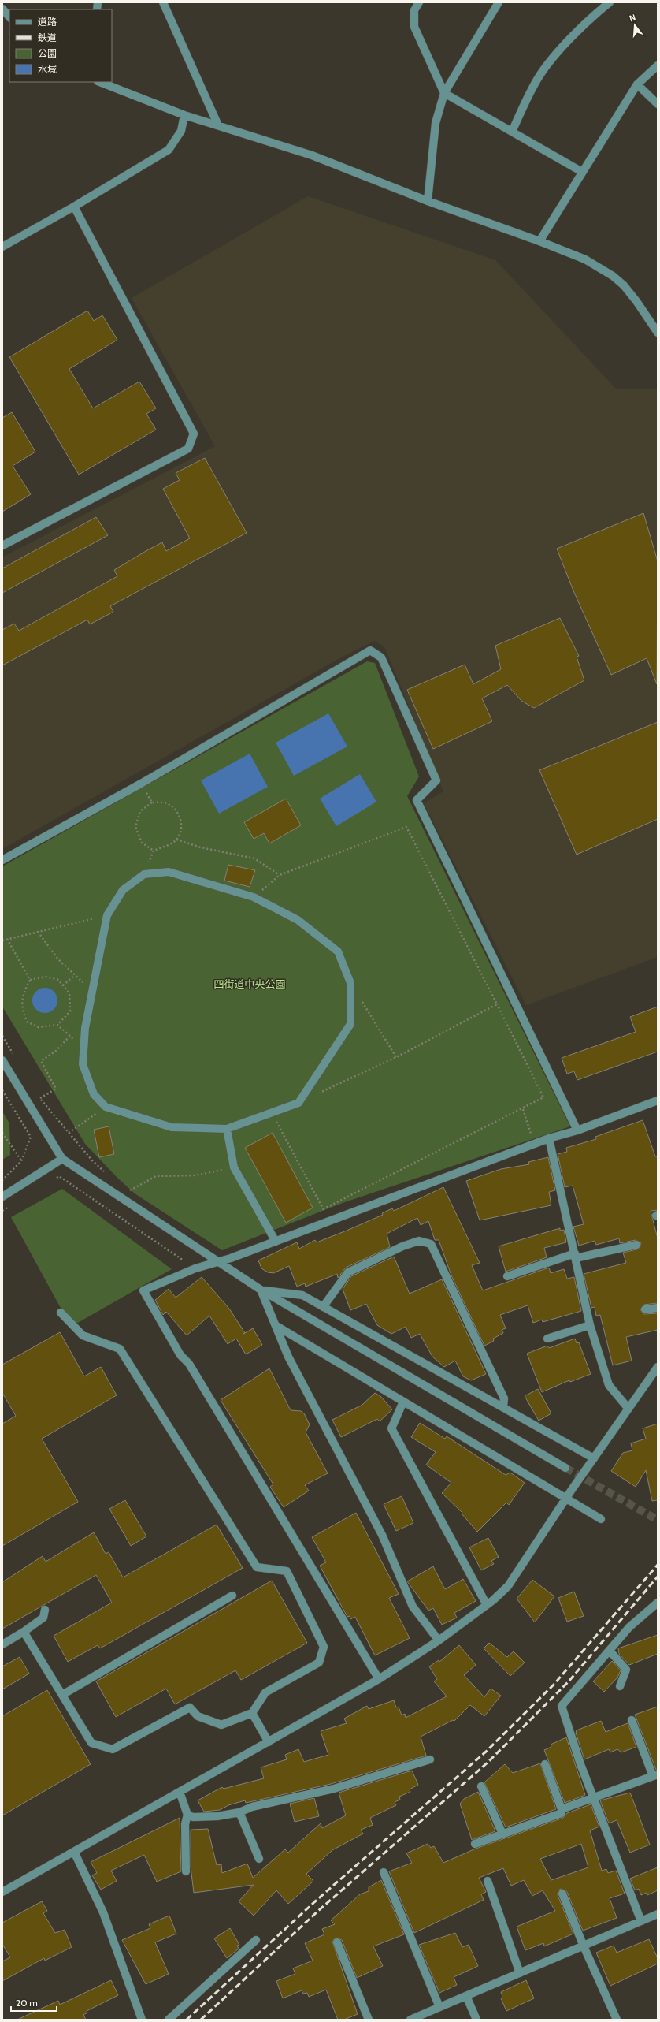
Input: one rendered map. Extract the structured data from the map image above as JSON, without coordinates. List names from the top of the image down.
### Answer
{
  "parks": ["四街道中央公園"],
  "legend": [
    "道路",
    "鉄道",
    "公園",
    "水域"
  ],
  "scale_bar": "20 m",
  "north": "top"
}
